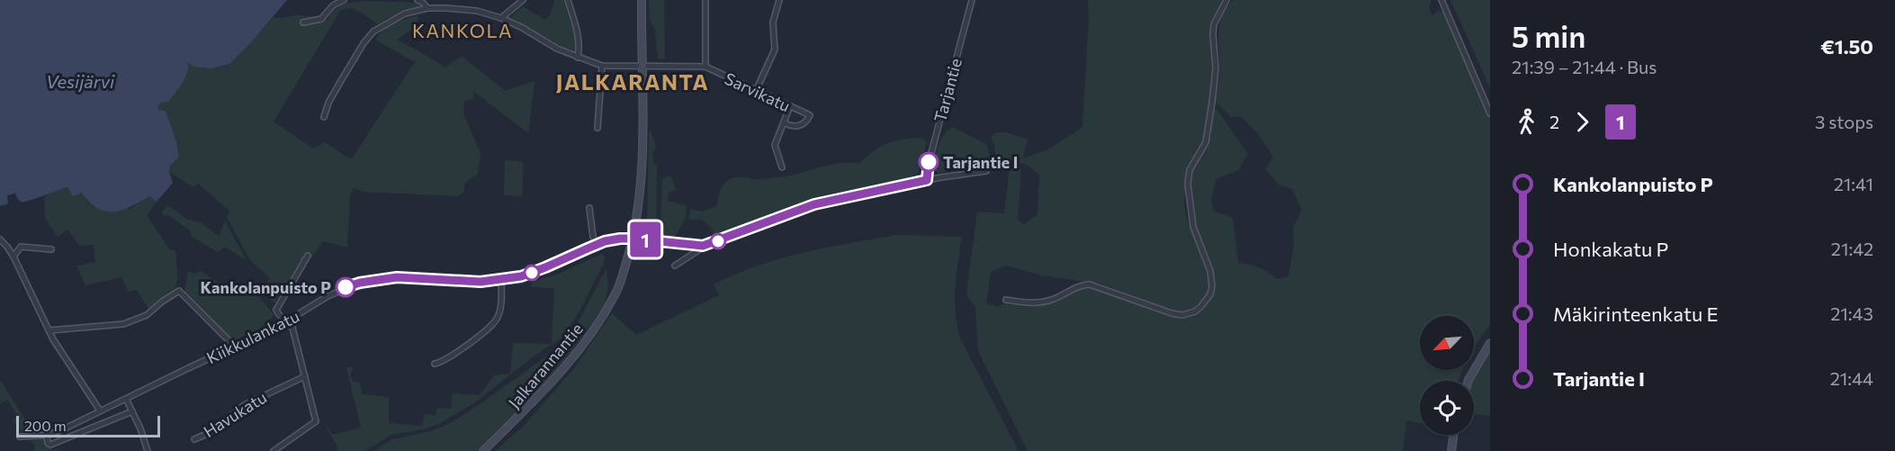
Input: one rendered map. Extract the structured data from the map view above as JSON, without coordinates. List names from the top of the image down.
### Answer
{
  "streets": {
    "main road": ["Jalkarannantie"],
    "street": [
      "Tarjantie",
      "Sarvikatu",
      "Kiikkulankatu",
      "Havukatu"
    ]
  },
  "crossings": [
    ["Sarvikatu", "Jalkarannantie"],
    ["Kiikkulankatu", "Jalkarannantie"]
  ],
  "districts": ["KANKOLA", "JALKARANTA"],
  "water": ["Vesijärvi"],
  "places": ["Tarjantie I", "Kankolanpuisto P"],
  "lines": ["bus line 1"],
  "scale_bar": "200 m",
  "north": "bottom left",
  "page": {
    "on_map": "1",
    "heading": ["5 min", "21:39 – 21:44 · Bus", "€1.50"],
    "legs": ["2", "1", "3 stops"],
    "list": [
      {
        "name": "Kankolanpuisto P",
        "value": "21:41"
      },
      {
        "name": "Honkakatu P",
        "value": "21:42"
      },
      {
        "name": "Mäkirinteenkatu E",
        "value": "21:43"
      },
      {
        "name": "Tarjantie I",
        "value": "21:44"
      }
    ],
    "scale": "200 m"
  }
}
